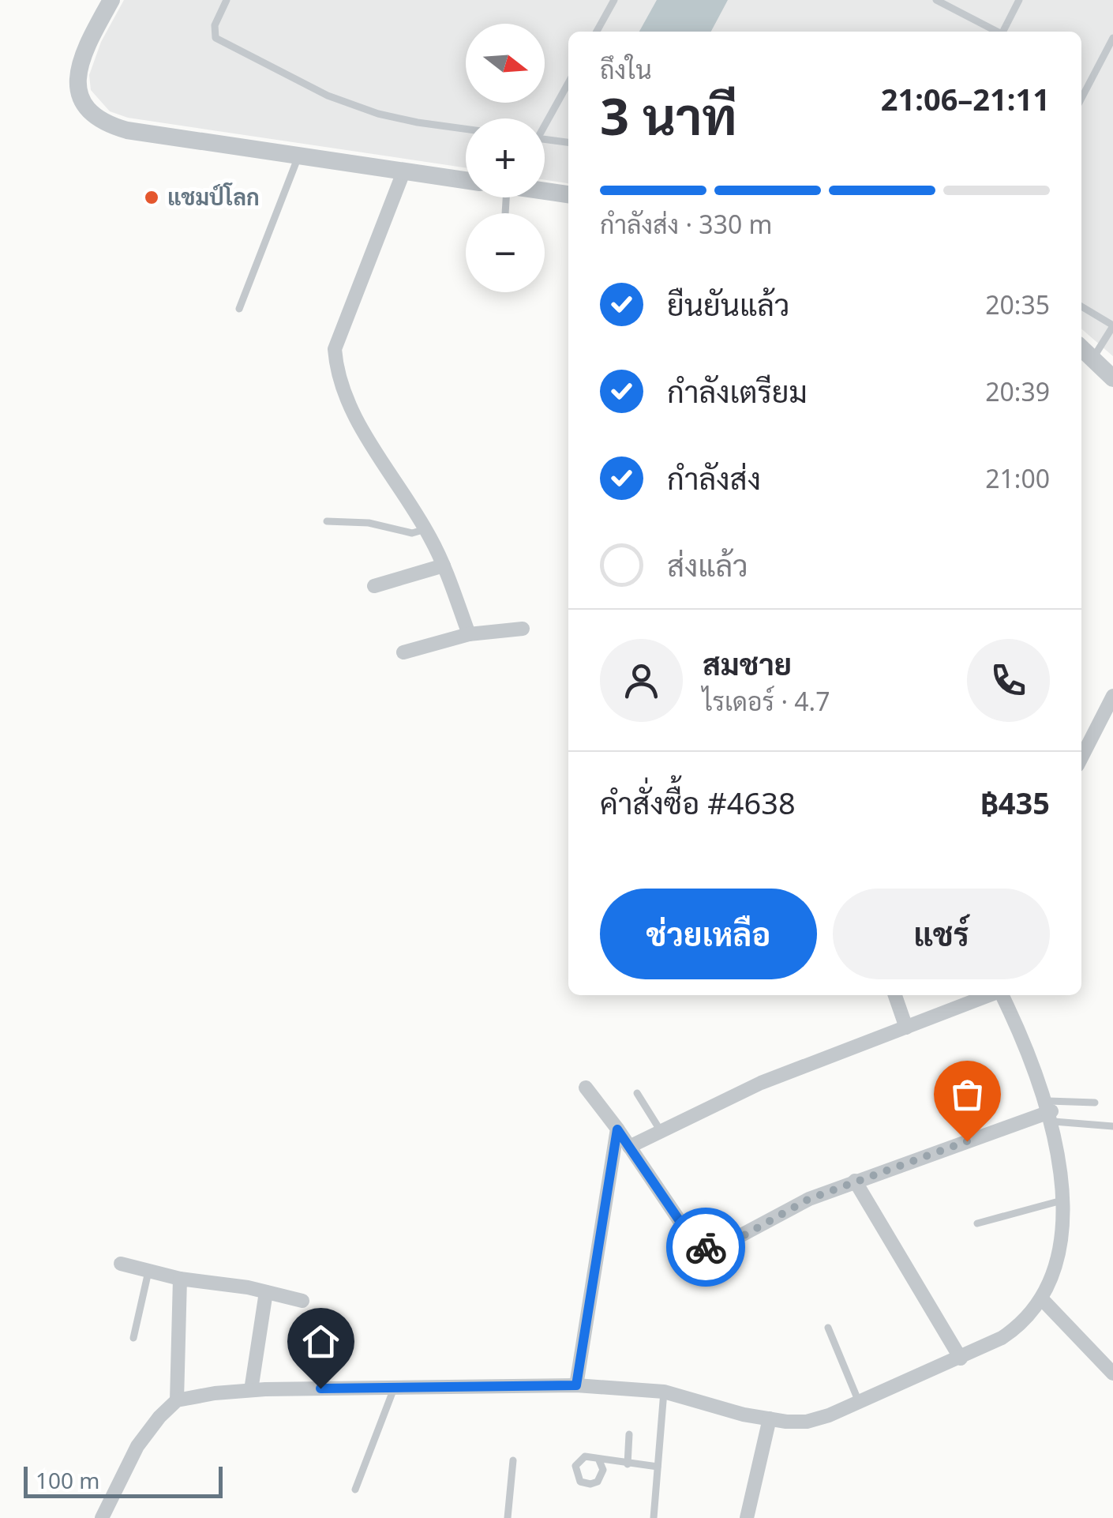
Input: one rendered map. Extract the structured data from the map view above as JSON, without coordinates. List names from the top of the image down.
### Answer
{
  "places": ["แชมป์โลก"],
  "scale_bar": "100 m",
  "north": "right",
  "page": {
    "map_buttons": ["+", "−"],
    "heading": ["3 นาที", "ถึงใน", "21:06–21:11"],
    "panel": [
      "สมชาย",
      "ไรเดอร์ · 4.7",
      "คำสั่งซื้อ #4638",
      "฿435"
    ],
    "bar": "กำลังส่ง · 330 m",
    "list": [
      ["ยืนยันแล้ว", "20:35"],
      ["กำลังเตรียม", "20:39"],
      ["กำลังส่ง", "21:00"],
      "ส่งแล้ว"
    ],
    "buttons": ["ช่วยเหลือ", "แชร์"],
    "scale": "100 m"
  }
}
